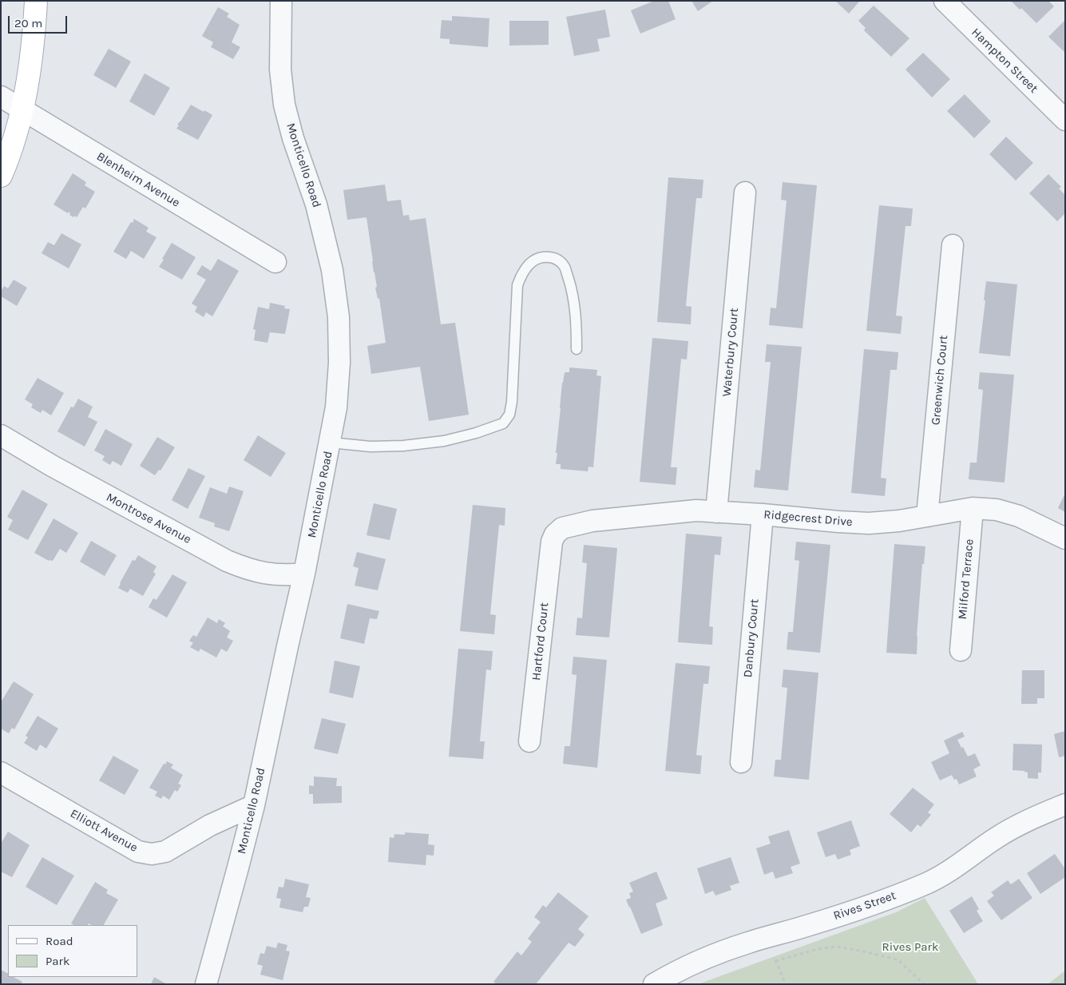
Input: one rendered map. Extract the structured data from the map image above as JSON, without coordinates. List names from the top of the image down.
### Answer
{
  "streets": {
    "street": [
      "Hampton Street",
      "Monticello Road",
      "Blenheim Avenue",
      "Waterbury Court",
      "Greenwich Court",
      "Montrose Avenue",
      "Ridgecrest Drive",
      "Milford Terrace",
      "Danbury Court",
      "Hartford Court",
      "Elliott Avenue",
      "Rives Street"
    ]
  },
  "crossings": [
    ["Monticello Road", "Montrose Avenue"],
    ["Monticello Road", "Elliott Avenue"],
    ["Waterbury Court", "Ridgecrest Drive"],
    ["Greenwich Court", "Ridgecrest Drive"],
    ["Ridgecrest Drive", "Milford Terrace"],
    ["Ridgecrest Drive", "Danbury Court"],
    ["Ridgecrest Drive", "Hartford Court"]
  ],
  "parks": ["Rives Park"],
  "legend": ["Road", "Park"],
  "scale_bar": "20 m"
}
